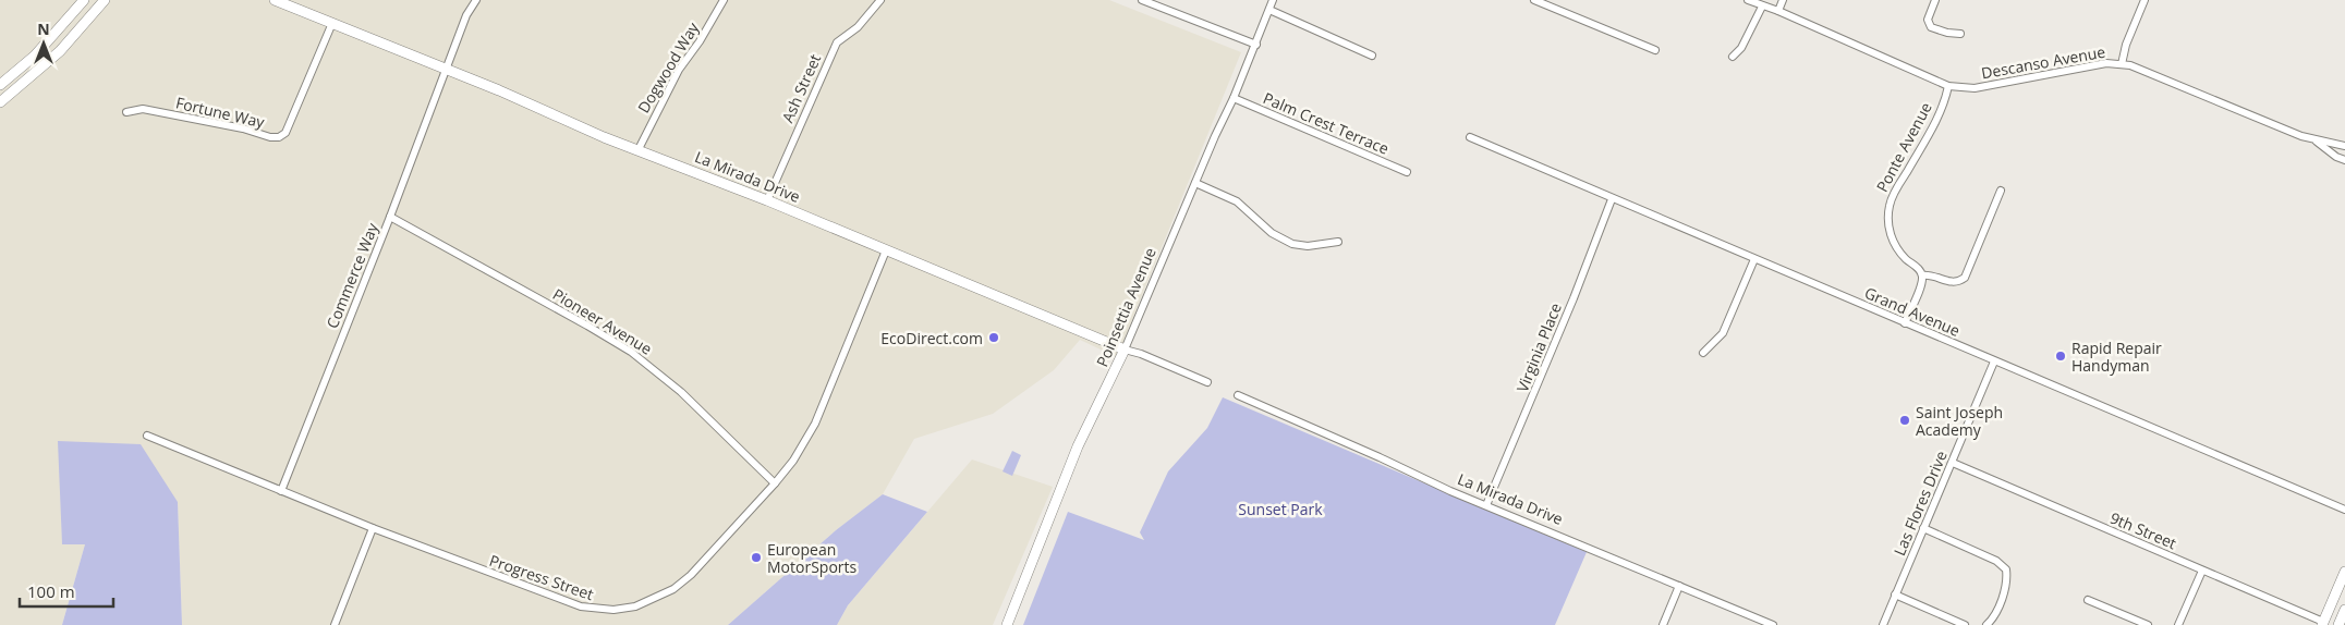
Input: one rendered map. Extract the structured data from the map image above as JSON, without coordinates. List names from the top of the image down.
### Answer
{
  "streets": {
    "main road": ["La Mirada Drive", "Poinsettia Avenue"],
    "street": [
      "Descanso Avenue",
      "Dogwood Way",
      "Ash Street",
      "Fortune Way",
      "Palm Crest Terrace",
      "Ponte Avenue",
      "Commerce Way",
      "Grand Avenue",
      "Pioneer Avenue",
      "Virginia Place",
      "Las Flores Drive",
      "9th Street",
      "Progress Street"
    ]
  },
  "crossings": [
    ["Descanso Avenue", "Ponte Avenue"],
    ["Dogwood Way", "La Mirada Drive"],
    ["Ash Street", "La Mirada Drive"],
    ["Fortune Way", "La Mirada Drive"],
    ["Palm Crest Terrace", "Poinsettia Avenue"],
    ["La Mirada Drive", "Commerce Way"],
    ["La Mirada Drive", "Poinsettia Avenue"],
    ["La Mirada Drive", "Virginia Place"],
    ["La Mirada Drive", "Progress Street"],
    ["Commerce Way", "Pioneer Avenue"],
    ["Commerce Way", "Progress Street"],
    ["Grand Avenue", "Virginia Place"],
    ["Grand Avenue", "Las Flores Drive"],
    ["Pioneer Avenue", "Progress Street"],
    ["Las Flores Drive", "9th Street"]
  ],
  "parks": ["Sunset Park"],
  "places": [
    "EcoDirect.com",
    "Rapid Repair Handyman",
    "Saint Joseph Academy",
    "European MotorSports"
  ],
  "scale_bar": "100 m",
  "north": "top"
}
